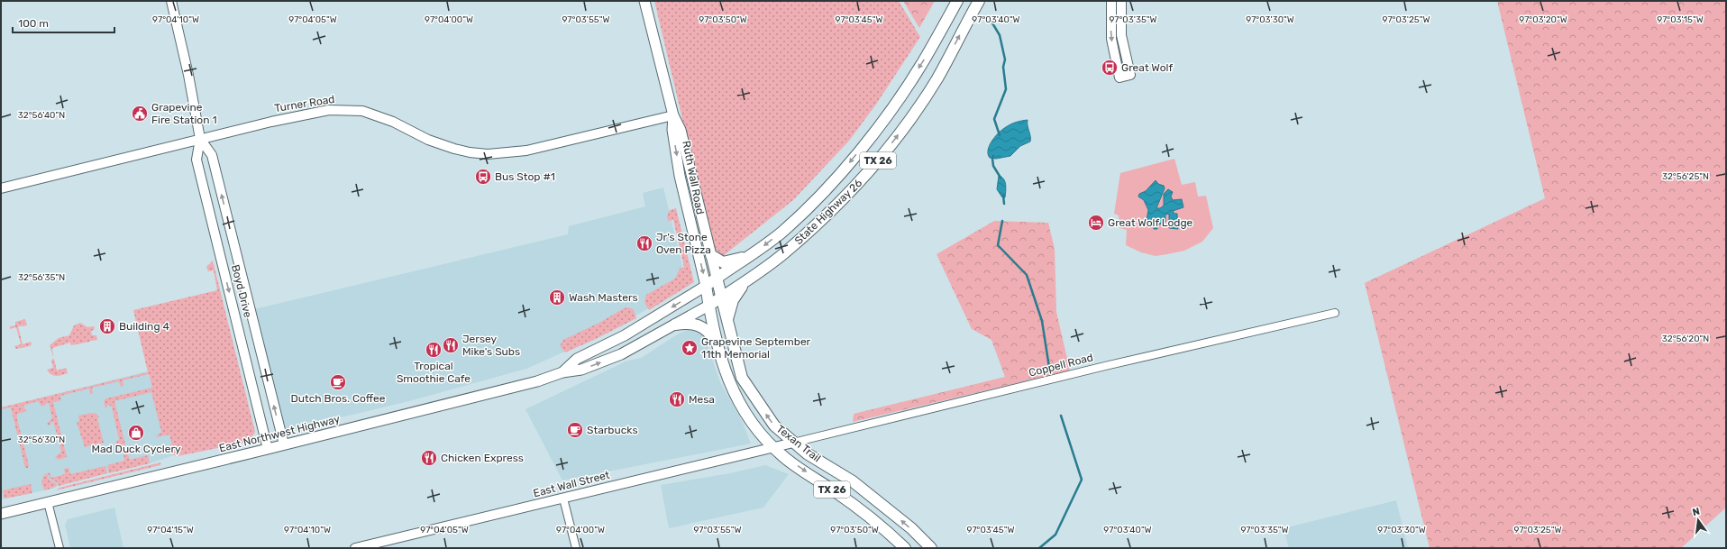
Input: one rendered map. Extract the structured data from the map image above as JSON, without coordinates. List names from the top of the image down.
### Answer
{
  "streets": {
    "main road": [
      "TX 26",
      "Ruth Wall Road",
      "State Highway 26",
      "East Northwest Highway",
      "Texan Trail"
    ],
    "street": [
      "Turner Road",
      "Boyd Drive",
      "Coppell Road",
      "East Wall Street"
    ]
  },
  "crossings": [
    ["Turner Road", "Ruth Wall Road"],
    ["Turner Road", "Boyd Drive"],
    ["TX 26", "State Highway 26"],
    ["TX 26", "Texan Trail"],
    ["Ruth Wall Road", "State Highway 26"],
    ["Ruth Wall Road", "East Northwest Highway"],
    ["Ruth Wall Road", "Texan Trail"],
    ["State Highway 26", "East Northwest Highway"],
    ["State Highway 26", "Texan Trail"],
    ["Boyd Drive", "East Northwest Highway"],
    ["Coppell Road", "Texan Trail"],
    ["Coppell Road", "East Wall Street"],
    ["East Northwest Highway", "Texan Trail"],
    ["Texan Trail", "East Wall Street"]
  ],
  "places": {
    "bus stop": ["Great Wolf", "Bus Stop #1"],
    "public building": ["Grapevine Fire Station 1"],
    "hotel": ["Great Wolf Lodge"],
    "restaurant": [
      "Jr's Stone Oven Pizza",
      "Jersey Mike's Subs",
      "Tropical Smoothie Cafe",
      "Mesa",
      "Chicken Express"
    ],
    "building": ["Wash Masters", "Building 4"],
    "place": ["Grapevine September 11th Memorial"],
    "cafe": ["Dutch Bros. Coffee", "Starbucks"],
    "shop": ["Mad Duck Cyclery"]
  },
  "scale_bar": "100 m",
  "north": "top",
  "coordinates": [
    "97°04'10\"W",
    "97°04'05\"W",
    "97°04'00\"W",
    "97°03'55\"W",
    "97°03'50\"W",
    "97°03'45\"W",
    "97°03'40\"W",
    "97°03'35\"W",
    "97°03'30\"W",
    "97°03'25\"W",
    "97°03'20\"W",
    "97°03'15\"W",
    "32°56'40\"N",
    "32°56'25\"N",
    "32°56'35\"N",
    "32°56'20\"N",
    "32°56'30\"N",
    "97°04'15\"W"
  ]
}
